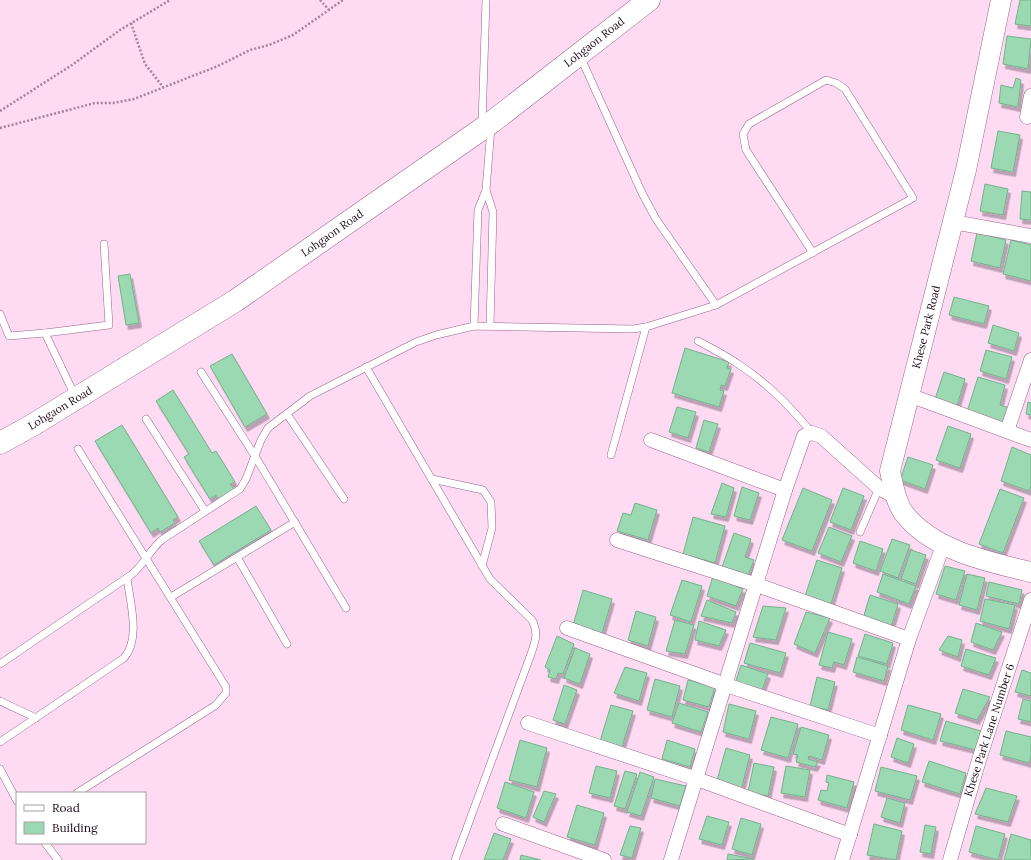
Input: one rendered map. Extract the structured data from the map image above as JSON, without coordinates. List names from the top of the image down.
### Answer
{
  "streets": {
    "main road": ["Lohgaon Road"],
    "street": ["Khese Park Road", "Khese Park Lane Number 6"]
  },
  "legend": ["Road", "Building"]
}
